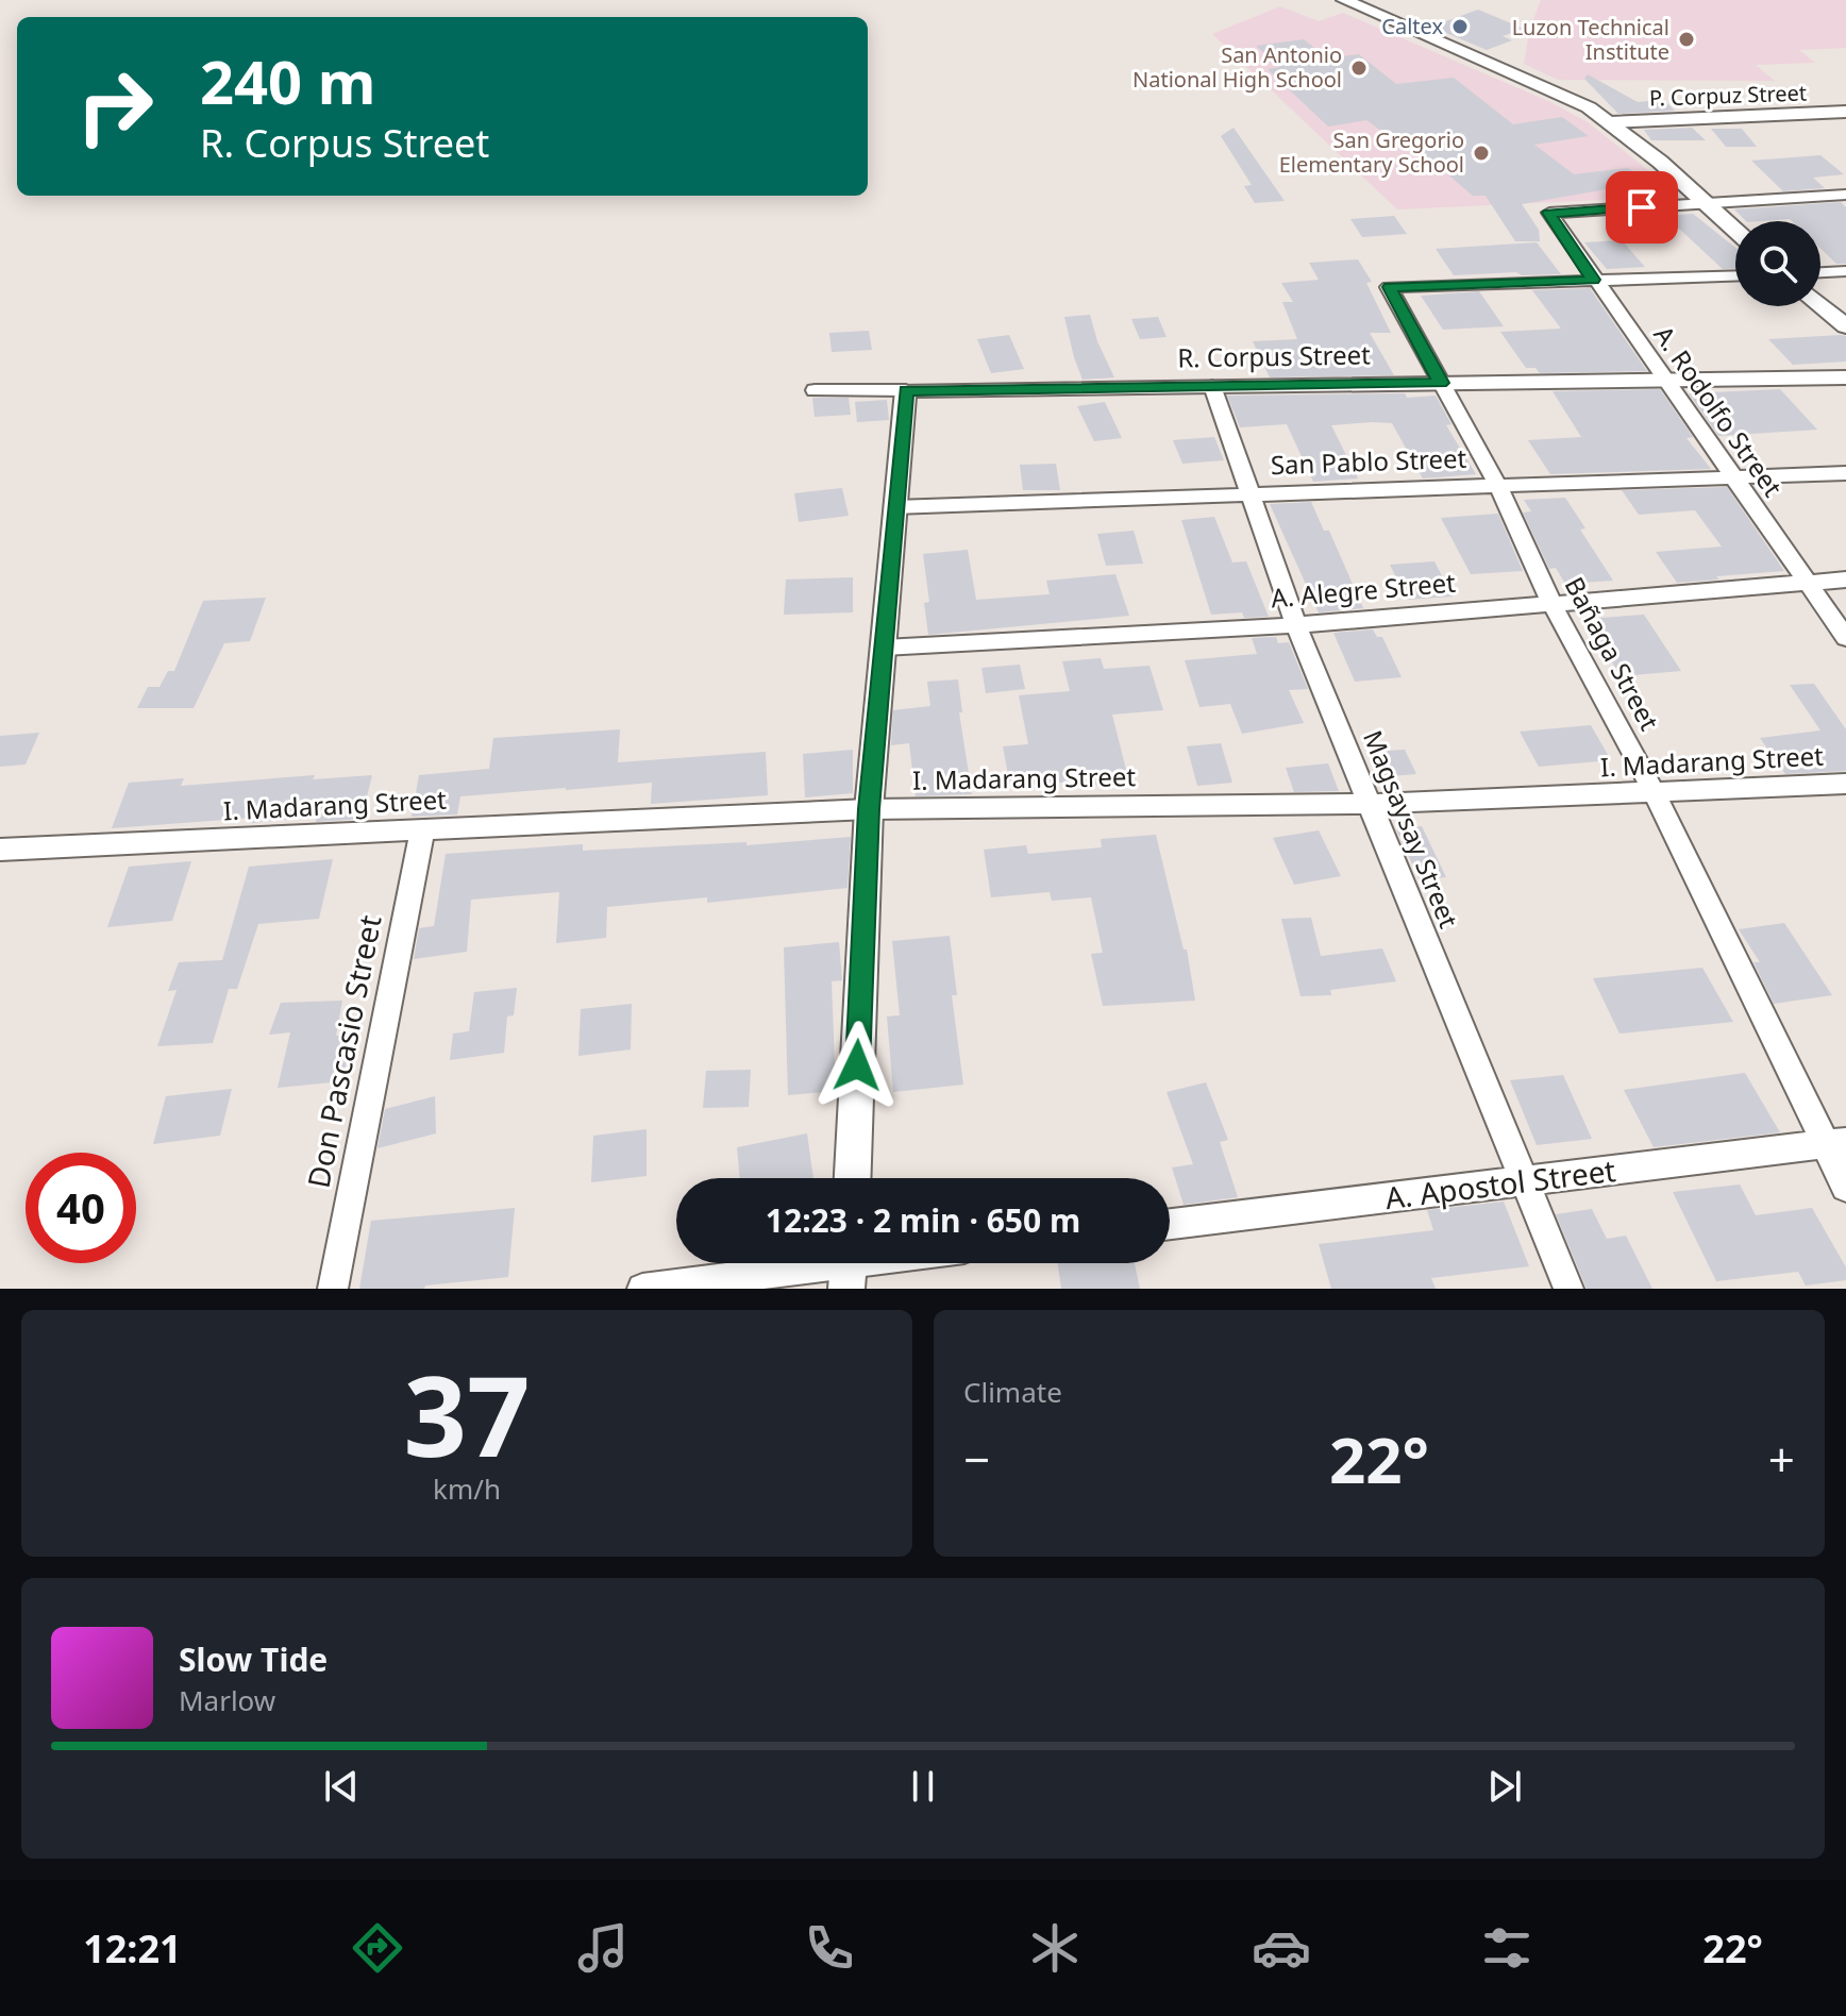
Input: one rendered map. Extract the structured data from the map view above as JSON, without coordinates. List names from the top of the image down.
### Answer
{
  "streets": {
    "street": [
      "P. Corpuz Street",
      "R. Corpus Street",
      "A. Rodolfo Street",
      "San Pablo Street",
      "A. Alegre Street",
      "Bañaga Street",
      "I. Madarang Street",
      "Magsaysay Street",
      "Don Pascasio Street",
      "A. Apostol Street"
    ]
  },
  "crossings": [
    ["R. Corpus Street", "A. Rodolfo Street"],
    ["R. Corpus Street", "Bañaga Street"],
    ["R. Corpus Street", "Magsaysay Street"],
    ["A. Rodolfo Street", "San Pablo Street"],
    ["A. Rodolfo Street", "A. Alegre Street"],
    ["A. Rodolfo Street", "Bañaga Street"],
    ["San Pablo Street", "Bañaga Street"],
    ["San Pablo Street", "Magsaysay Street"],
    ["A. Alegre Street", "Bañaga Street"],
    ["A. Alegre Street", "Magsaysay Street"],
    ["Bañaga Street", "I. Madarang Street"],
    ["Bañaga Street", "A. Apostol Street"],
    ["I. Madarang Street", "Magsaysay Street"],
    ["I. Madarang Street", "Don Pascasio Street"],
    ["Magsaysay Street", "A. Apostol Street"]
  ],
  "places": [
    "Caltex",
    "Luzon Technical Institute",
    "San Antonio National High School",
    "San Gregorio Elementary School"
  ],
  "page": {
    "turn": ["240 m", "R. Corpus Street"],
    "limit": "40",
    "trip": "12:23 · 2 min · 650 m",
    "tile": [
      ["37", "km/h"],
      "Climate"
    ],
    "heat": ["−", "22°", "+"],
    "song": ["Slow Tide", "Marlow"],
    "tabs": ["12:21", "22°"]
  }
}
